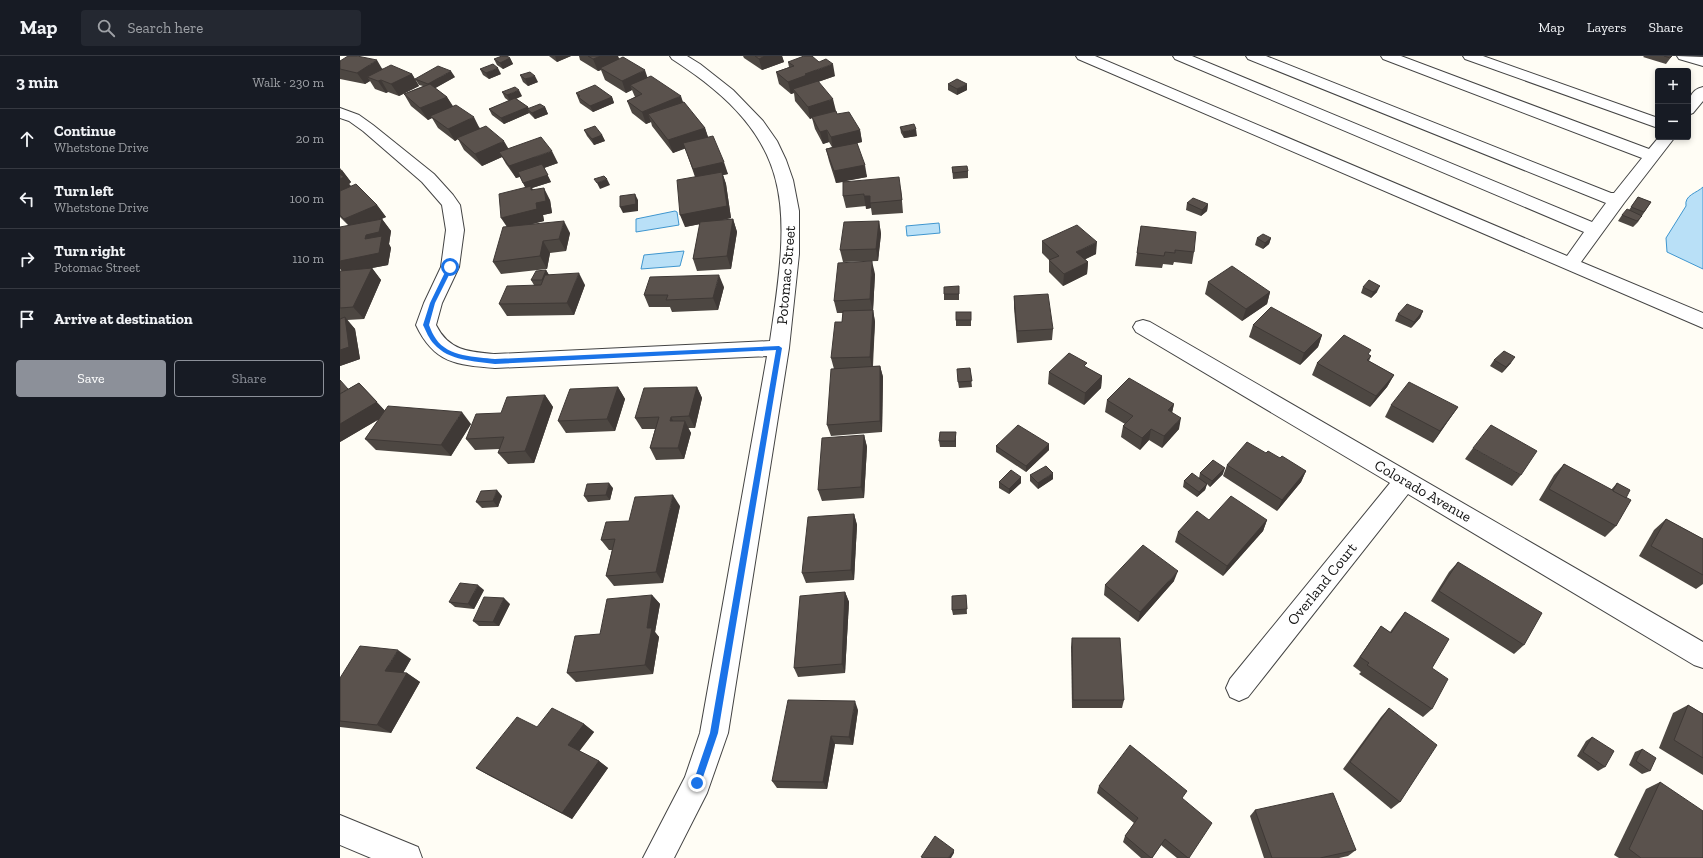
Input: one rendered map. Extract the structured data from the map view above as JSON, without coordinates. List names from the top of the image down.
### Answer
{
  "streets": {
    "street": ["Potomac Street", "Colorado Avenue", "Overland Court"]
  },
  "crossings": [
    ["Colorado Avenue", "Overland Court"]
  ],
  "page": {
    "header": "Map",
    "search": "Search here",
    "nav": ["Map", "Layers", "Share"],
    "heading": ["3 min", "Walk · 230 m"],
    "map_buttons": ["+", "−"],
    "list": [
      ["Continue", "Whetstone Drive", "20 m"],
      ["Turn left", "Whetstone Drive", "100 m"],
      ["Turn right", "Potomac Street", "110 m"],
      "Arrive at destination"
    ],
    "buttons": ["Save", "Share"]
  }
}
